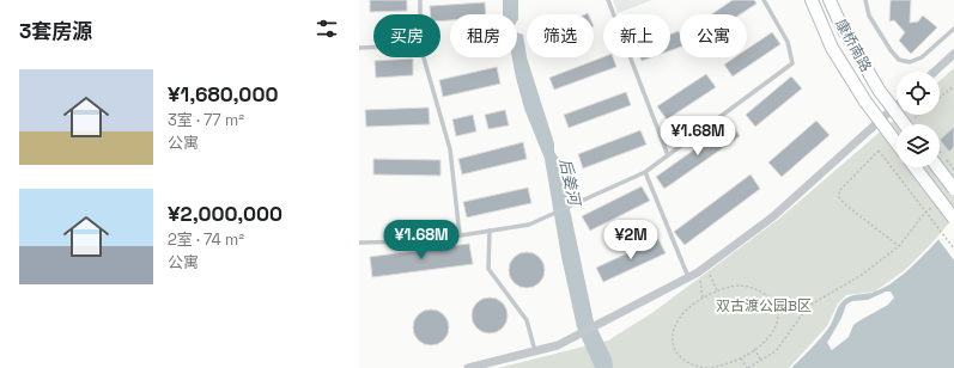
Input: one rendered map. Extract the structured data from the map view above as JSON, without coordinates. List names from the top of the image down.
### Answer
{
  "streets": {
    "main road": ["康桥南路"]
  },
  "water": ["后姜河"],
  "parks": ["双古渡公园B区"],
  "page": {
    "heading": "3套房源",
    "chip": [
      "买房",
      "租房",
      "筛选",
      "新上",
      "公寓"
    ],
    "list": [
      {
        "name": "¥1,680,000",
        "note": "3室 · 77 m² · 公寓"
      },
      {
        "name": "¥2,000,000",
        "note": "2室 · 74 m² · 公寓"
      }
    ],
    "price": ["¥1.68M", "¥1.68M", "¥2M"]
  }
}
